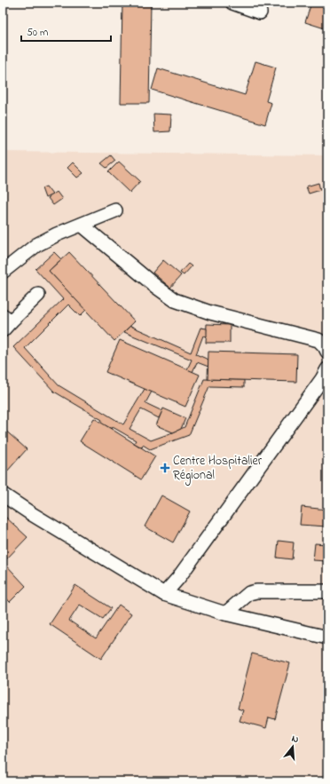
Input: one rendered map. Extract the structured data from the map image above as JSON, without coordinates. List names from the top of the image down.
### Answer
{
  "places": {
    "health": ["Centre Hospitalier Régional"]
  },
  "scale_bar": "50 m",
  "north": "top"
}
